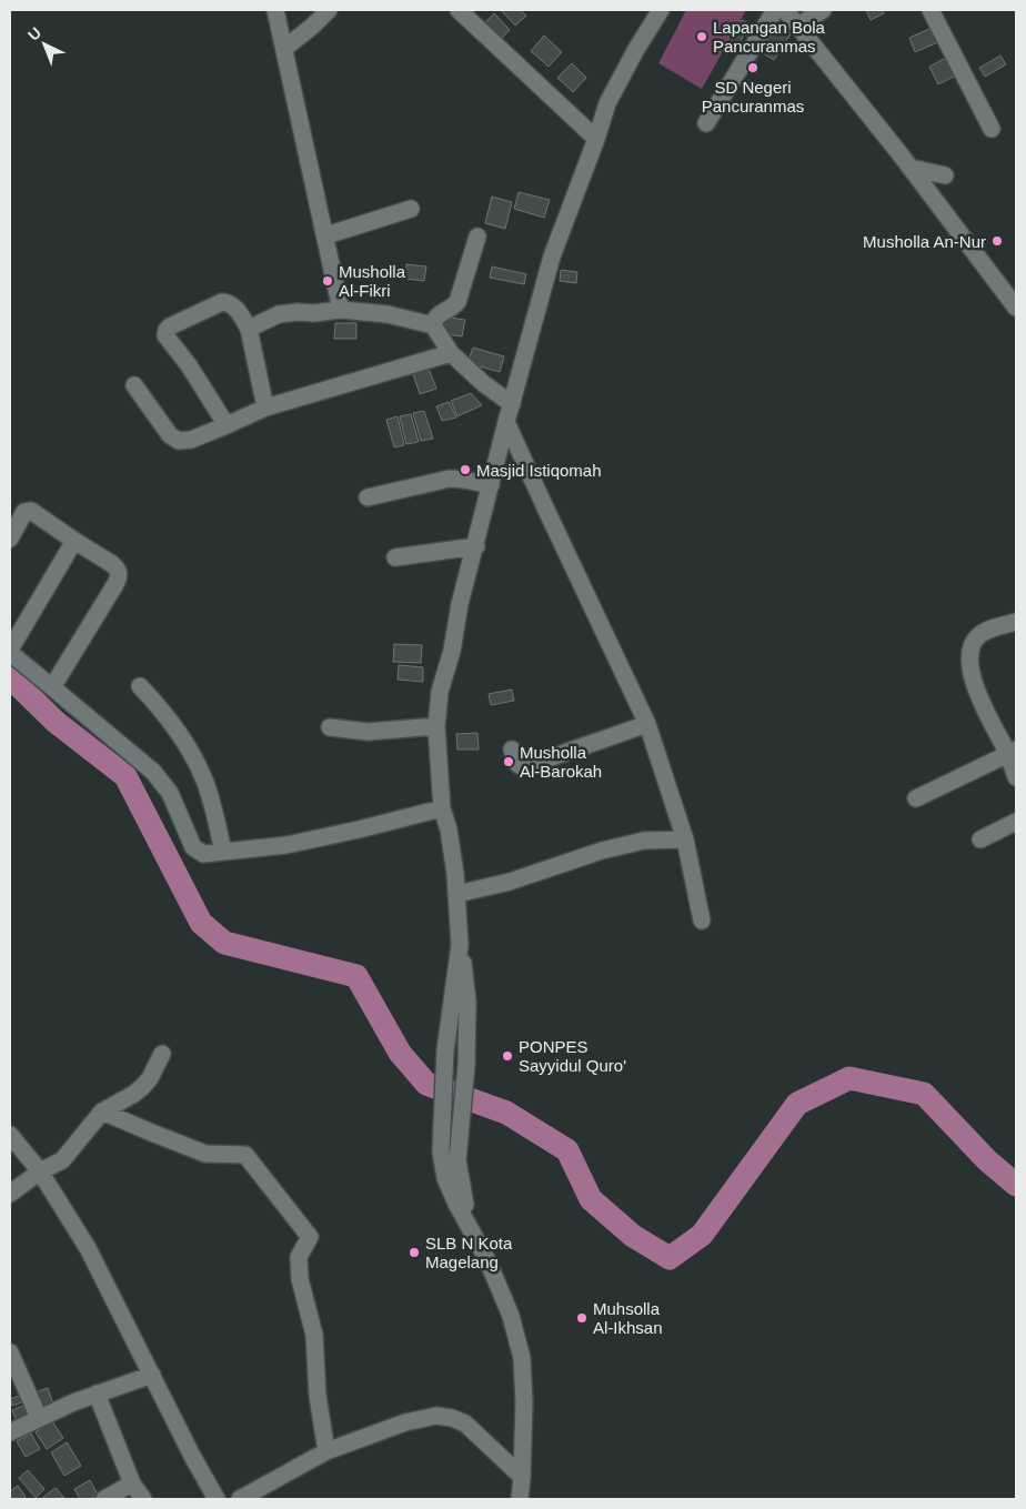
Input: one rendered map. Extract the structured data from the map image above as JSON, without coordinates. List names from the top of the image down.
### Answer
{
  "places": [
    "Lapangan Bola Pancuranmas",
    "SD Negeri Pancuranmas",
    "Musholla An-Nur",
    "Musholla Al-Fikri",
    "Masjid Istiqomah",
    "Musholla Al-Barokah",
    "PONPES Sayyidul Quro'",
    "SLB N Kota Magelang",
    "Muhsolla Al-Ikhsan"
  ],
  "north": "top left"
}
